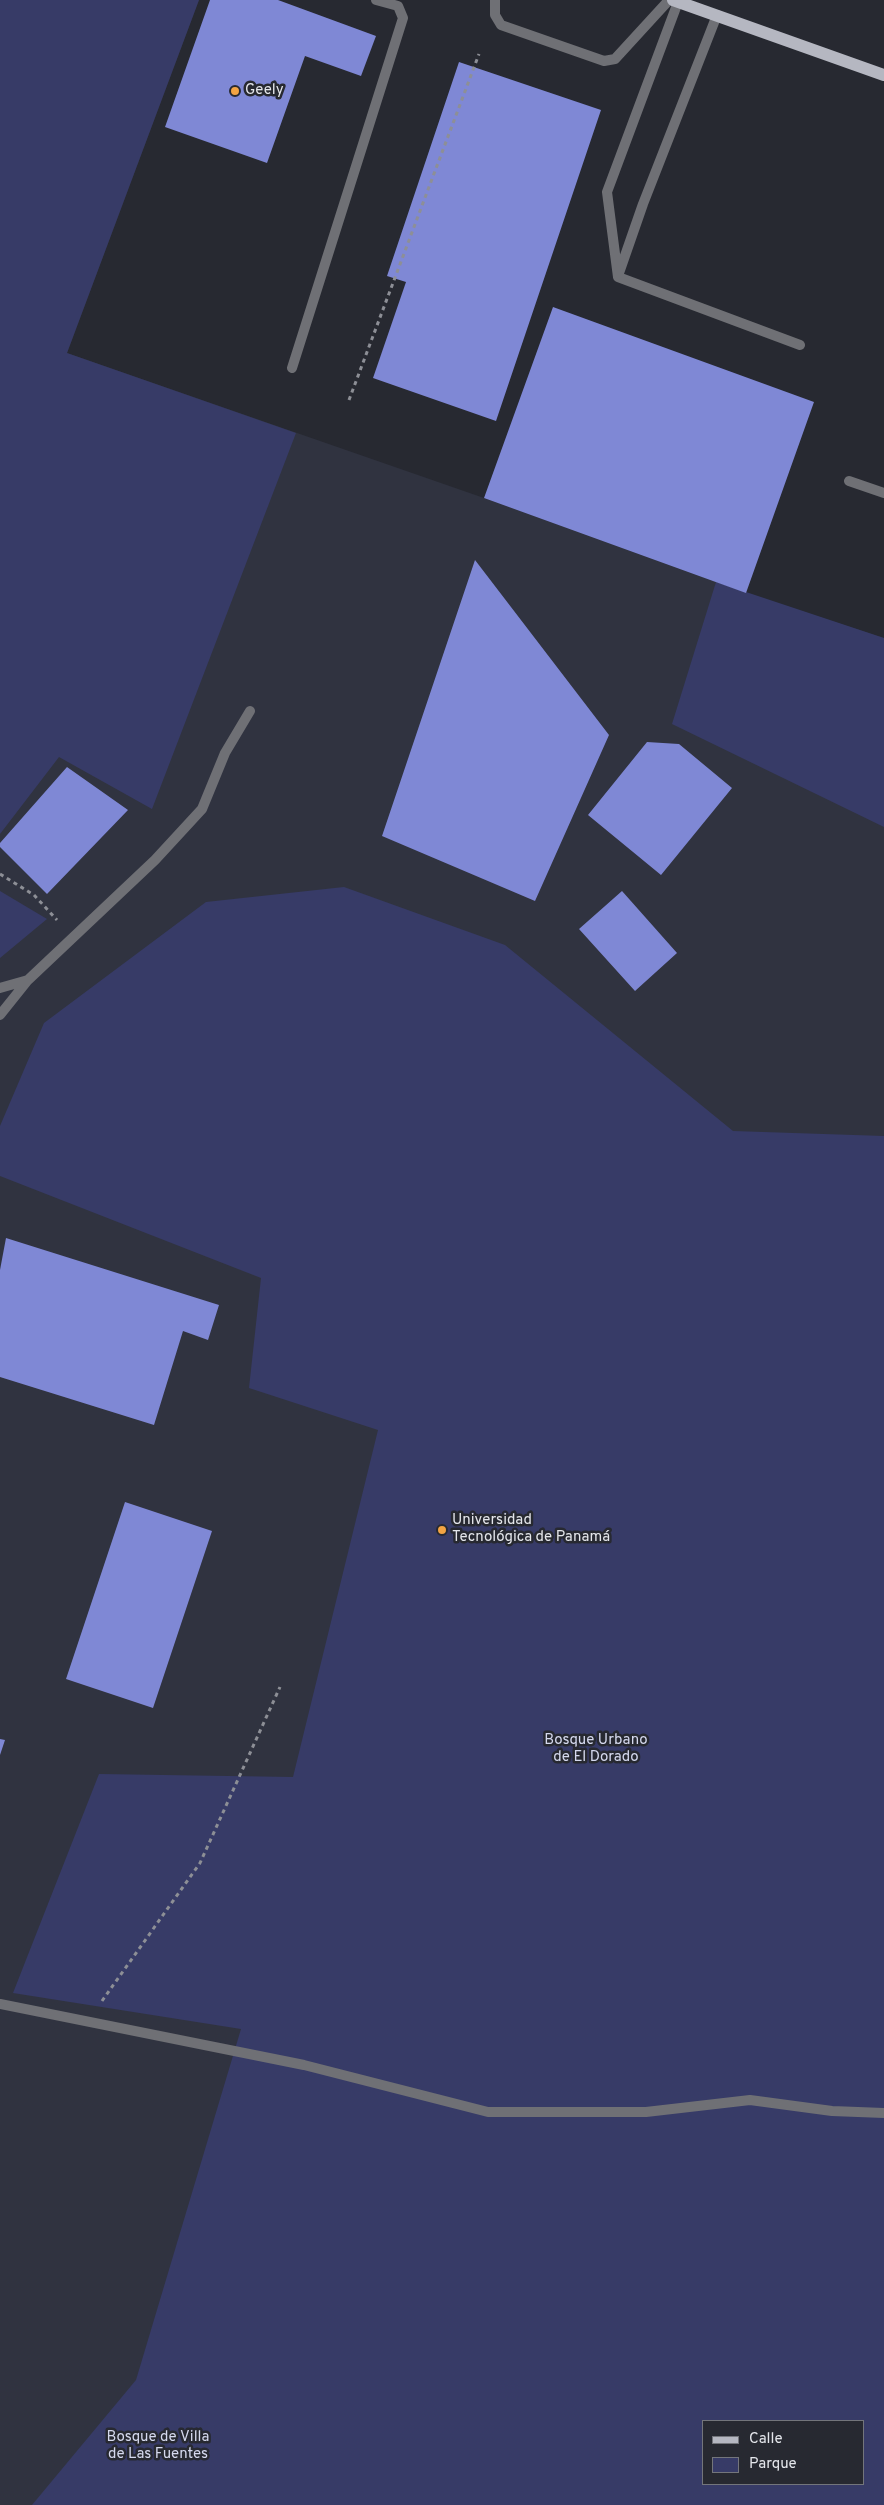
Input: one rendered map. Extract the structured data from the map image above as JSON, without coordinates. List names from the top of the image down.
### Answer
{
  "parks": ["Bosque Urbano de El Dorado", "Bosque de Villa de Las Fuentes"],
  "places": ["Geely", "Universidad Tecnológica de Panamá"],
  "legend": ["Calle", "Parque"]
}
